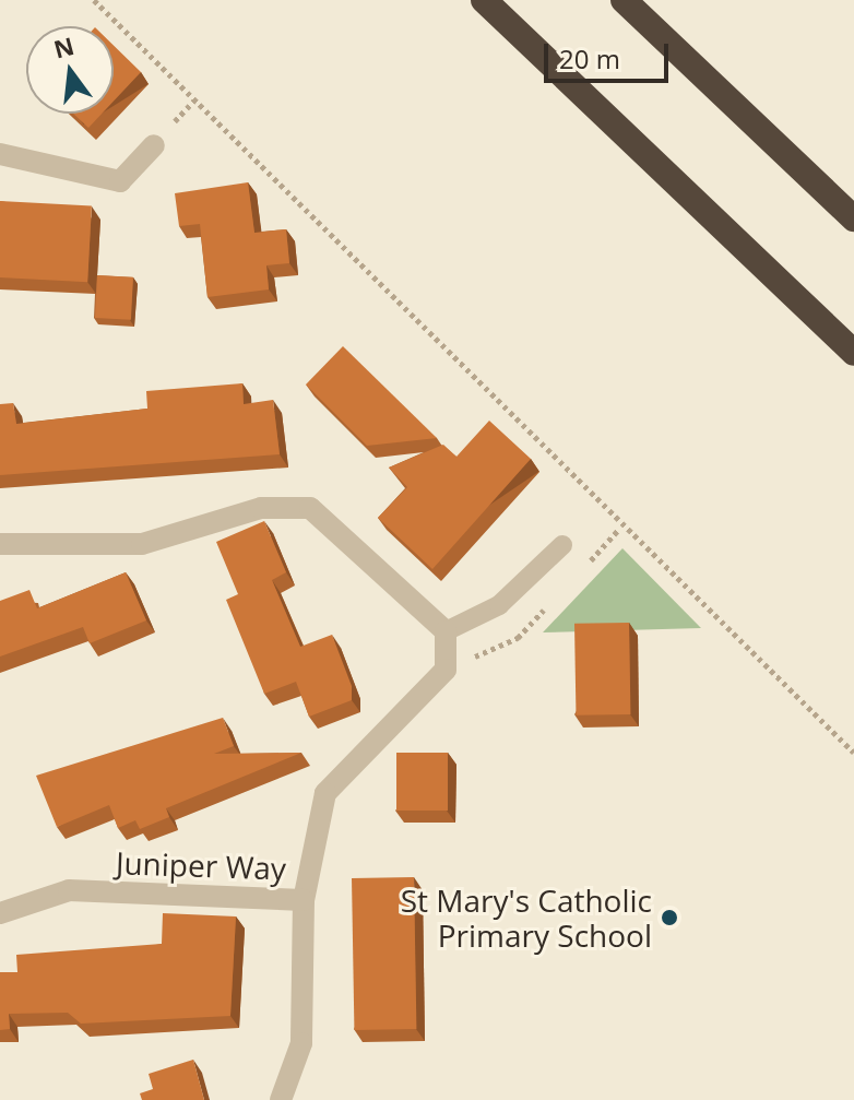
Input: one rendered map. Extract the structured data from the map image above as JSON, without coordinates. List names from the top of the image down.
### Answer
{
  "streets": {
    "street": ["Juniper Way"]
  },
  "places": ["St Mary's Catholic Primary School"],
  "scale_bar": "20 m",
  "north": "top"
}
